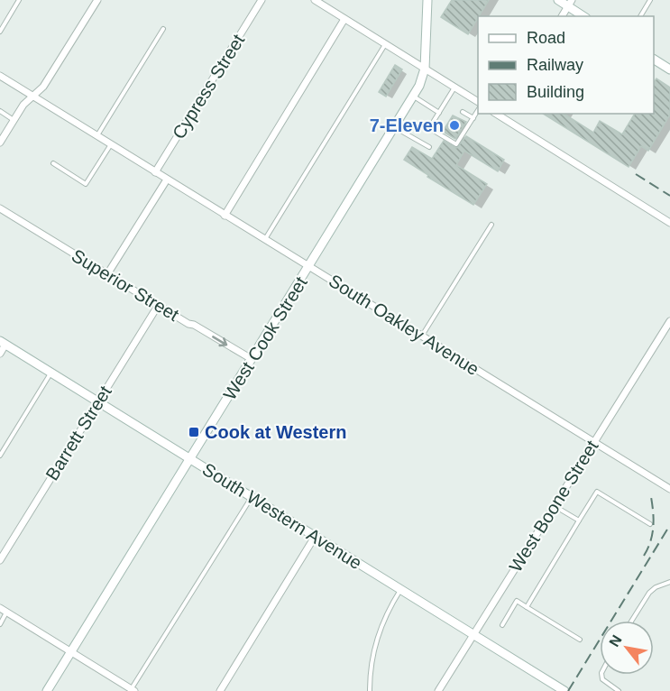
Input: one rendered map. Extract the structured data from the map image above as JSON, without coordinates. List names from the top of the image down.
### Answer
{
  "streets": {
    "street": [
      "Cypress Street",
      "Superior Street",
      "South Oakley Avenue",
      "West Cook Street",
      "Barrett Street",
      "West Boone Street",
      "South Western Avenue"
    ]
  },
  "crossings": [
    ["Cypress Street", "South Oakley Avenue"],
    ["Superior Street", "West Cook Street"],
    ["Superior Street", "Barrett Street"],
    ["South Oakley Avenue", "West Cook Street"],
    ["South Oakley Avenue", "West Boone Street"],
    ["West Cook Street", "South Western Avenue"],
    ["Barrett Street", "South Western Avenue"],
    ["West Boone Street", "South Western Avenue"]
  ],
  "one_way": ["Superior Street"],
  "places": {
    "other": ["7-Eleven"],
    "transit": ["Cook at Western"]
  },
  "legend": ["Road", "Railway", "Building"],
  "north": "top left"
}
